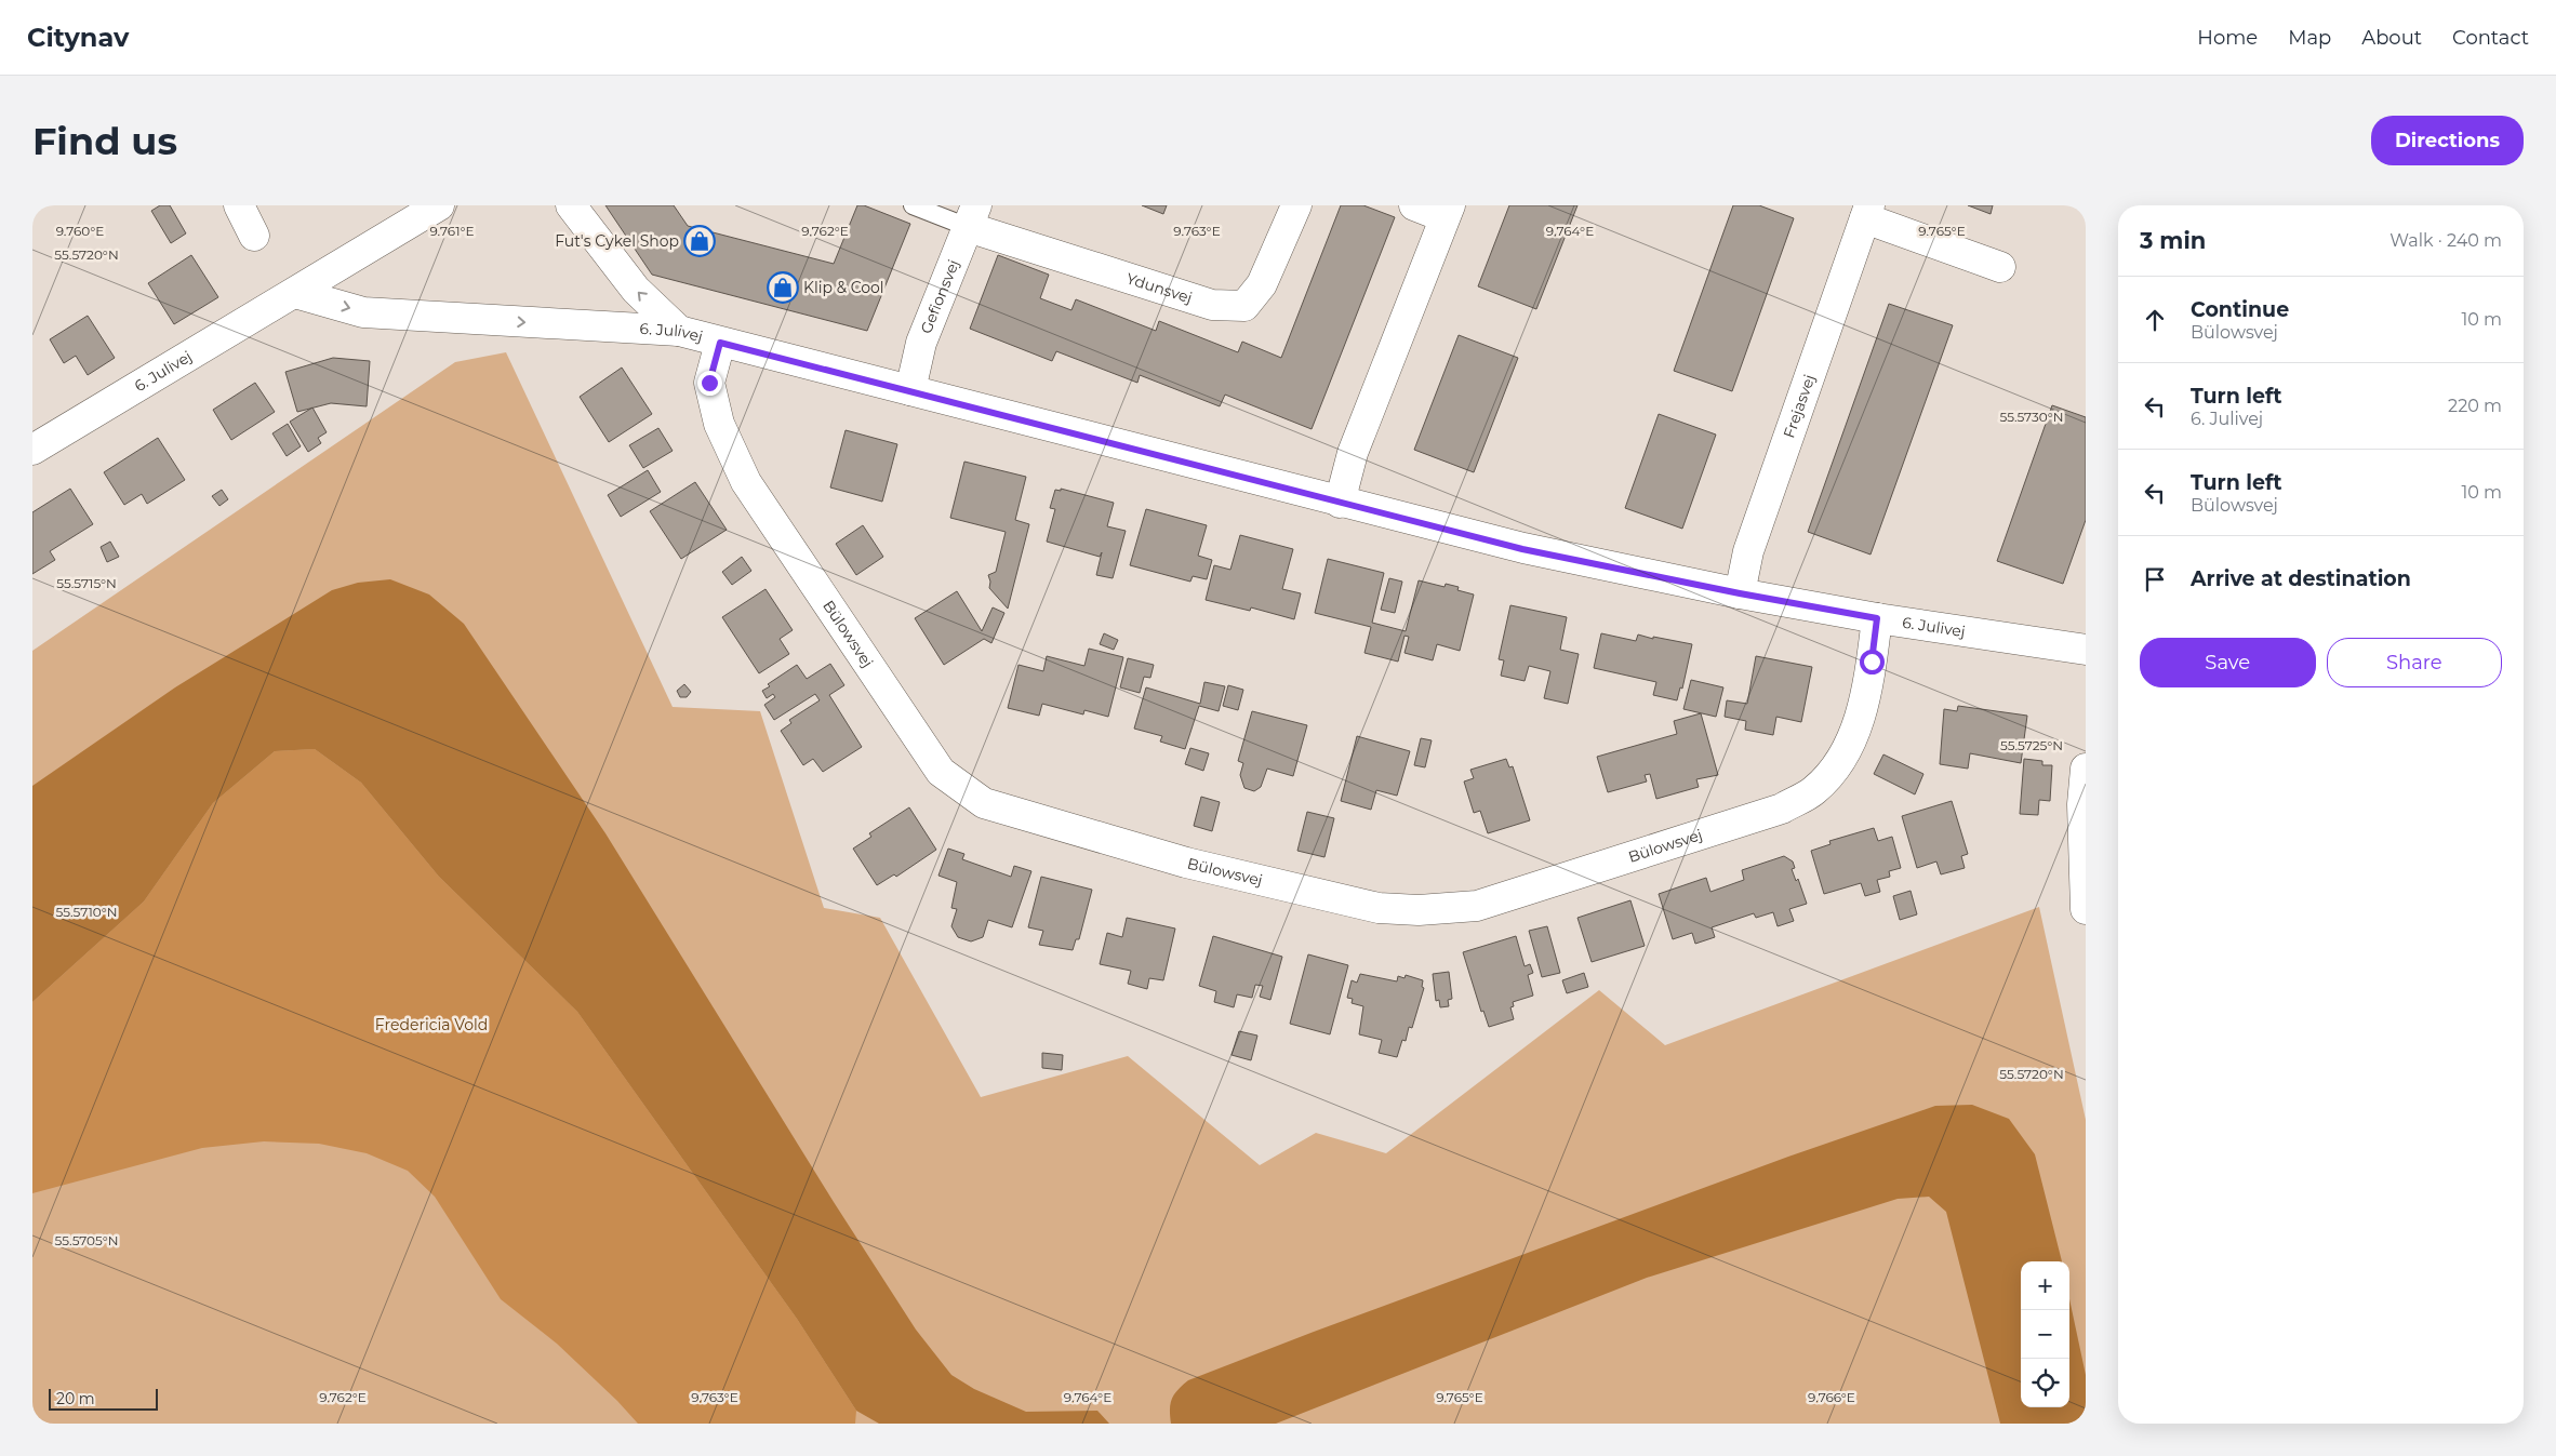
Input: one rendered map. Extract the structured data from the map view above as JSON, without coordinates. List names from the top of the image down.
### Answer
{
  "streets": {
    "street": [
      "Ydunsvej",
      "Gefionsvej",
      "6. Julivej",
      "Frejasvej",
      "Bülowsvej"
    ]
  },
  "crossings": [
    ["Ydunsvej", "Gefionsvej"],
    ["Gefionsvej", "6. Julivej"],
    ["6. Julivej", "Frejasvej"],
    ["6. Julivej", "Bülowsvej"]
  ],
  "parks": ["Fredericia Vold"],
  "places": {
    "shop": ["Fut's Cykel Shop", "Klip & Cool"]
  },
  "scale_bar": "20 m",
  "page": {
    "header": "Citynav",
    "nav": [
      "Home",
      "Map",
      "About",
      "Contact"
    ],
    "buttons": [
      "Directions",
      ["Save", "Share"]
    ],
    "title": "Find us",
    "heading": ["3 min", "Walk · 240 m"],
    "list": [
      ["Continue", "Bülowsvej", "10 m"],
      ["Turn left", "6. Julivej", "220 m"],
      ["Turn left", "Bülowsvej", "10 m"],
      "Arrive at destination"
    ],
    "map_buttons": ["+", "−"],
    "scale": "20 m"
  },
  "coordinates": [
    "9.760°E",
    "9.761°E",
    "9.762°E",
    "9.763°E",
    "9.764°E",
    "9.765°E",
    "55.5720°N",
    "55.5730°N",
    "55.5715°N",
    "55.5725°N",
    "55.5710°N",
    "55.5705°N",
    "9.766°E"
  ]
}
